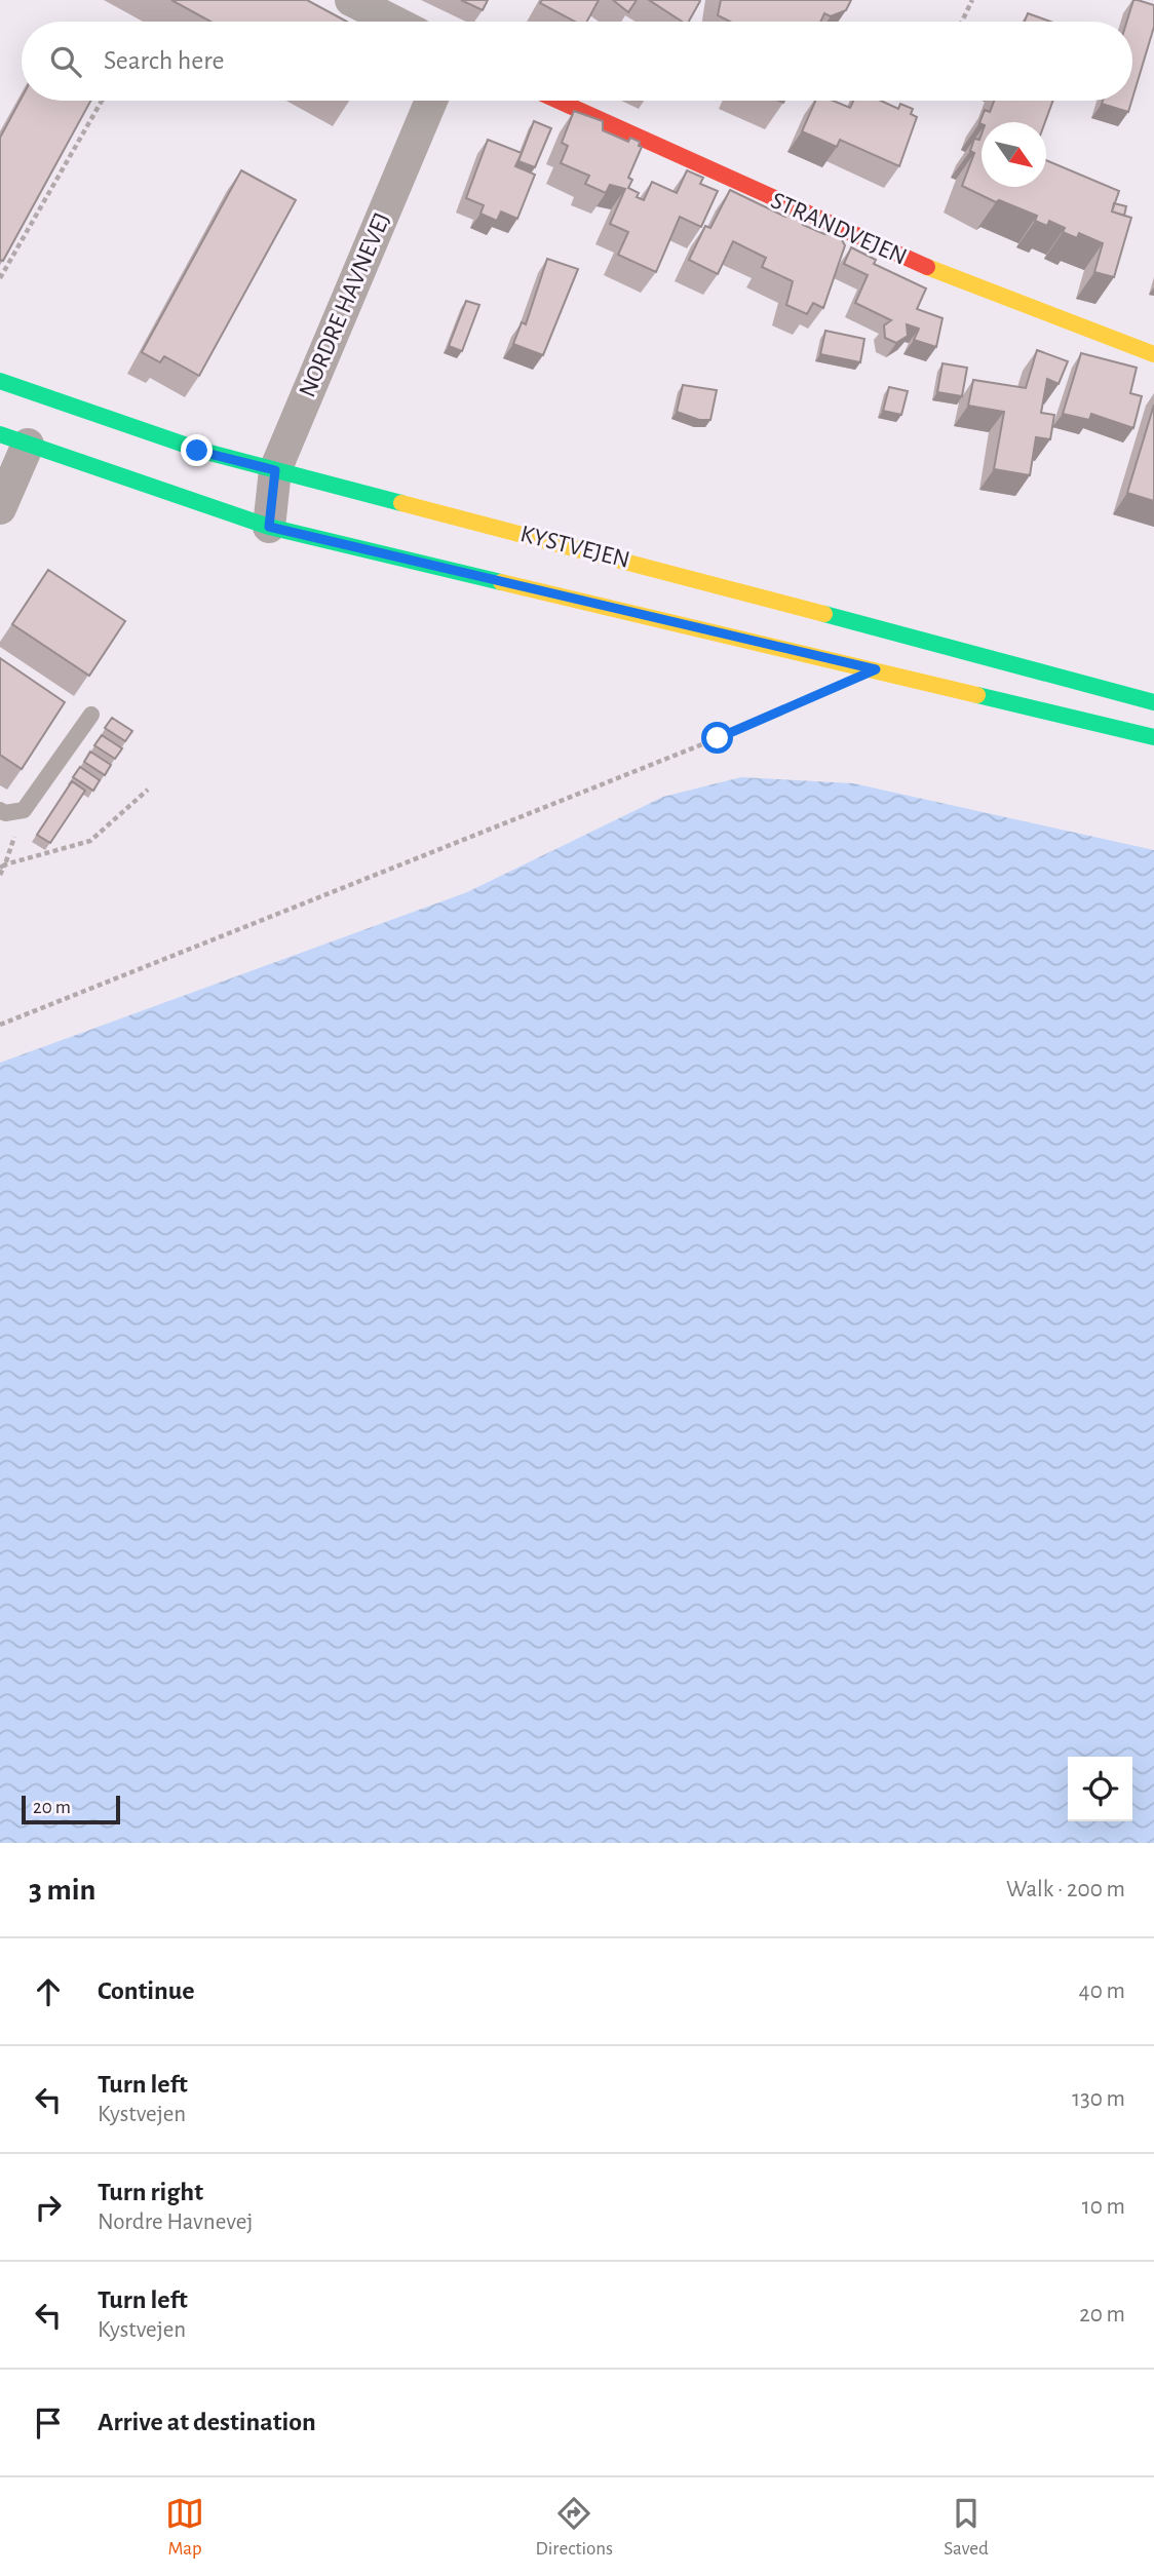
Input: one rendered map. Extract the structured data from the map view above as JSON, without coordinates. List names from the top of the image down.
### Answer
{
  "streets": {
    "main road": ["STRANDVEJEN", "KYSTVEJEN"],
    "street": ["NORDRE HAVNEVEJ"]
  },
  "crossings": [
    ["NORDRE HAVNEVEJ", "KYSTVEJEN"]
  ],
  "scale_bar": "20 m",
  "north": "bottom right",
  "page": {
    "search": "Search here",
    "scale": "20 m",
    "heading": ["3 min", "Walk · 200 m"],
    "list": [
      ["Continue", "40 m"],
      ["Turn left", "Kystvejen", "130 m"],
      ["Turn right", "Nordre Havnevej", "10 m"],
      ["Turn left", "Kystvejen", "20 m"],
      "Arrive at destination"
    ],
    "nav": ["Map", "Directions", "Saved"]
  }
}
